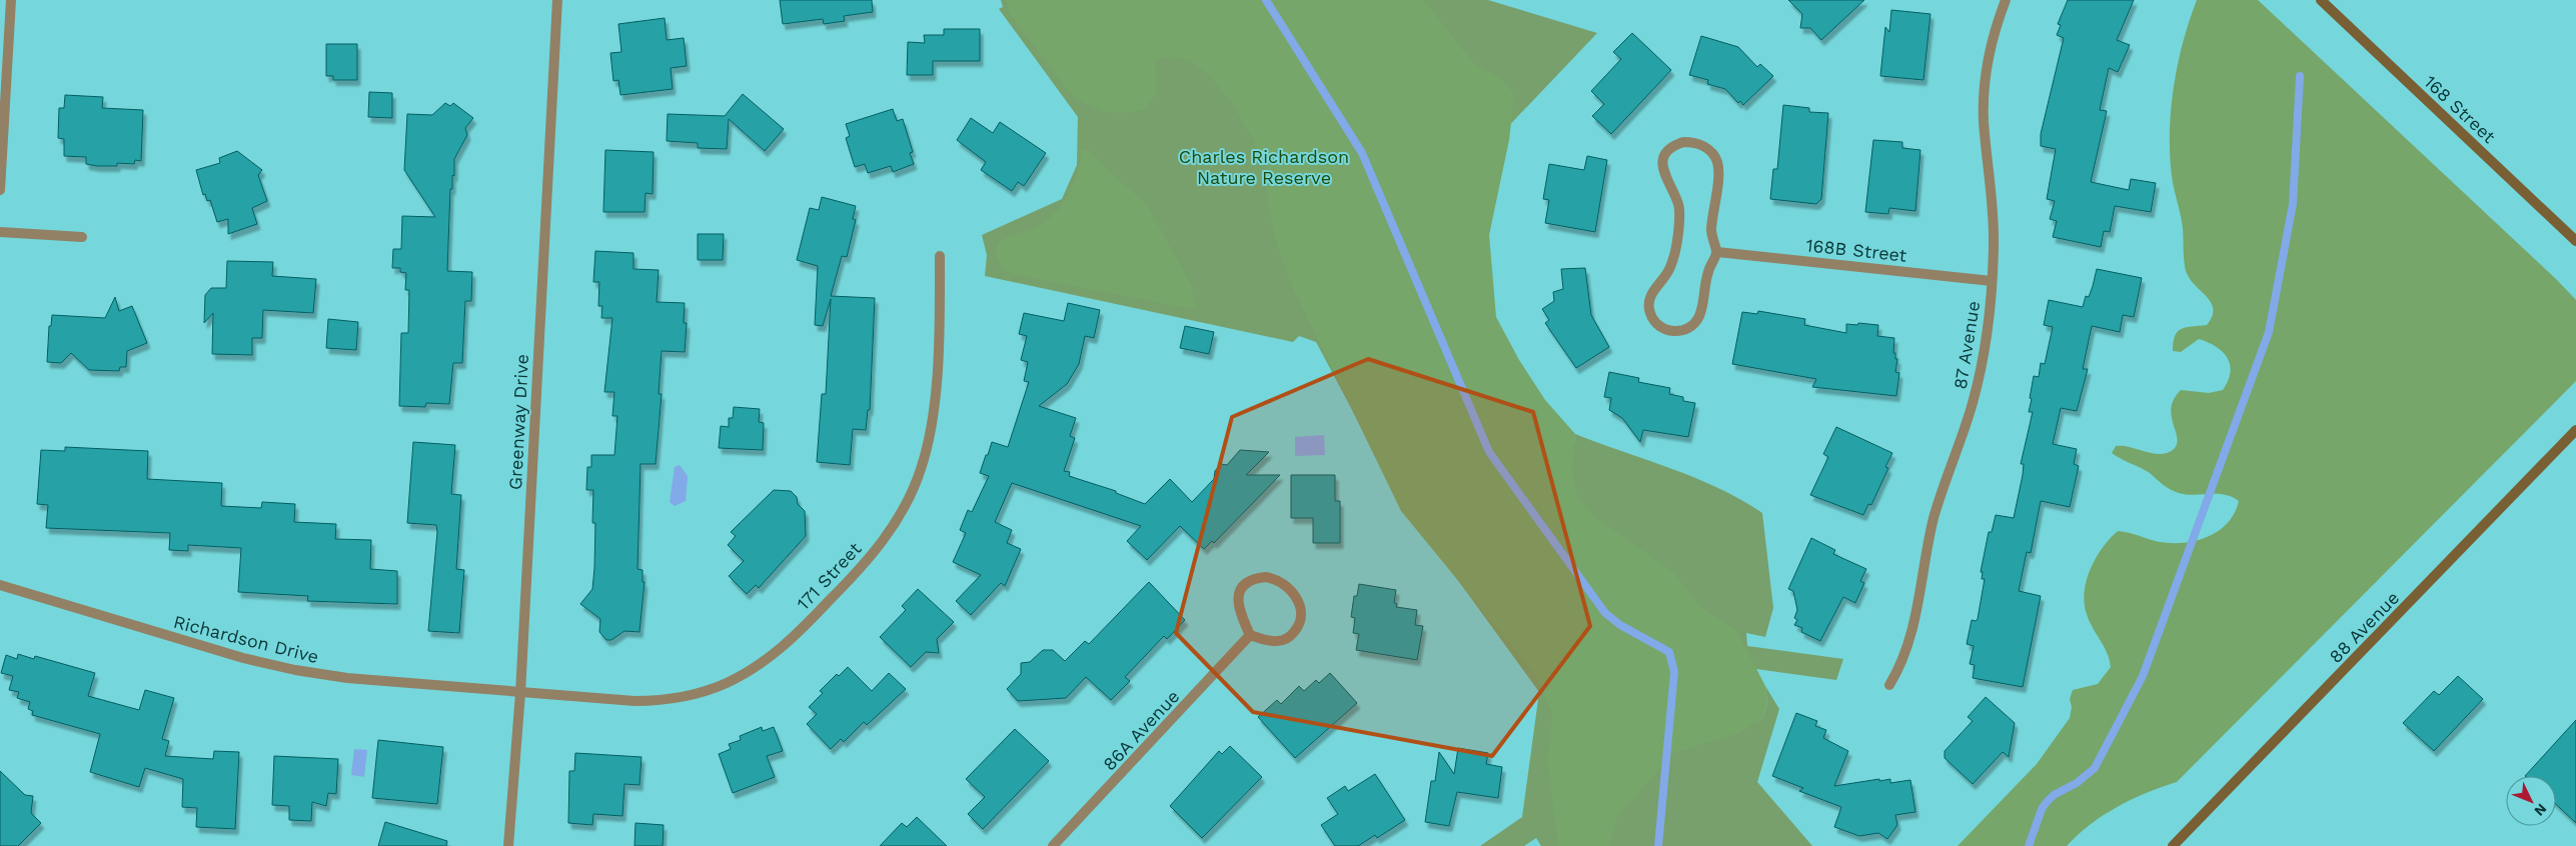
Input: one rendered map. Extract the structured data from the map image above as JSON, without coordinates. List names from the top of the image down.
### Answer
{
  "streets": {
    "main road": ["168 Street", "88 Avenue"],
    "street": [
      "168B Street",
      "87 Avenue",
      "Greenway Drive",
      "171 Street",
      "Richardson Drive",
      "86A Avenue"
    ]
  },
  "crossings": [
    ["168B Street", "87 Avenue"],
    ["Greenway Drive", "171 Street"],
    ["Greenway Drive", "Richardson Drive"],
    ["171 Street", "Richardson Drive"]
  ],
  "parks": ["Charles Richardson Nature Reserve"],
  "north": "bottom right"
}
